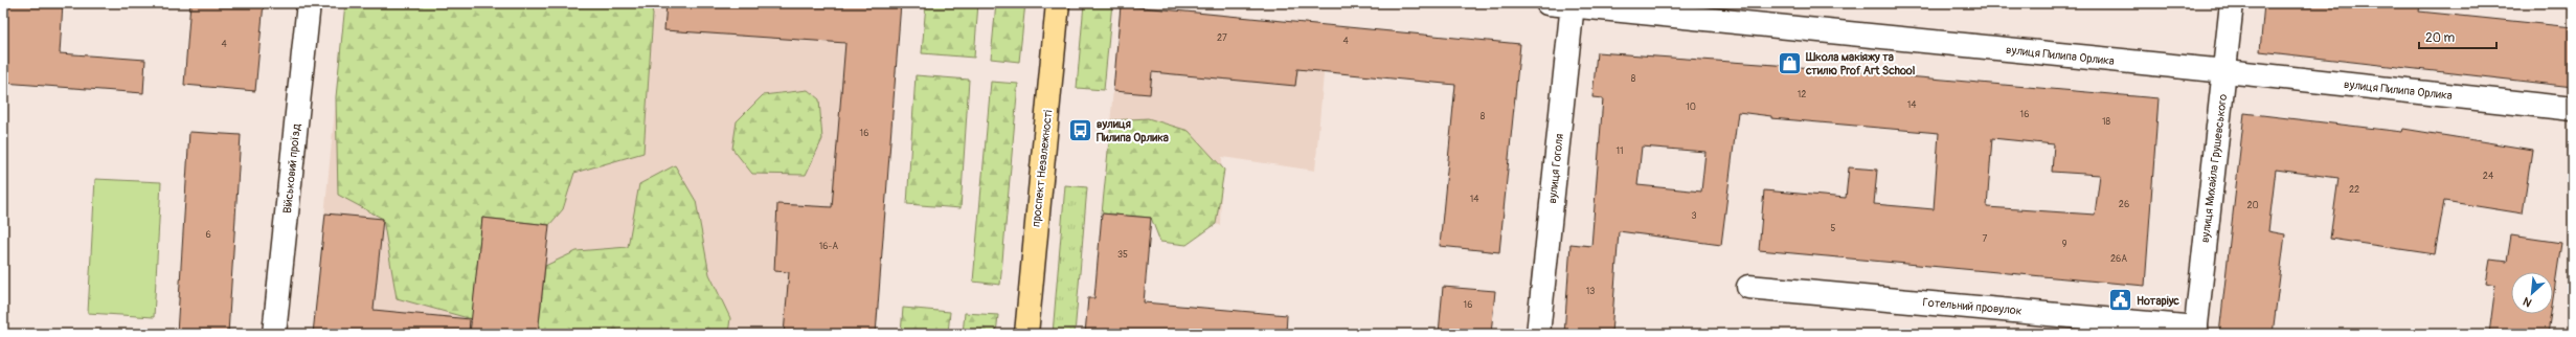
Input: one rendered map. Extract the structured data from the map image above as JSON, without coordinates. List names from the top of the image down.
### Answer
{
  "streets": {
    "main road": ["проспект Незалежності"],
    "street": [
      "вулиця Пилипа Орлика",
      "Військовий проїзд",
      "вулиця Гоголя",
      "вулиця Михайла Грушевського",
      "Готельний провулок"
    ]
  },
  "crossings": [
    ["вулиця Пилипа Орлика", "вулиця Гоголя"],
    ["вулиця Пилипа Орлика", "вулиця Михайла Грушевського"],
    ["вулиця Михайла Грушевського", "Готельний провулок"]
  ],
  "places": {
    "shop": ["Школа макіяжу та стилю Prof Art School"],
    "bus stop": ["вулиця Пилипа Орлика"],
    "public building": ["Нотаріус"]
  },
  "house_numbers": [
    "27",
    "4",
    "4",
    "8",
    "12",
    "14",
    "10",
    "16",
    "8",
    "18",
    "16",
    "11",
    "24",
    "22",
    "14",
    "26",
    "20",
    "3",
    "5",
    "6",
    "7",
    "9",
    "16-А",
    "35",
    "26А",
    "13",
    "16"
  ],
  "scale_bar": "20 m",
  "north": "bottom left"
}
